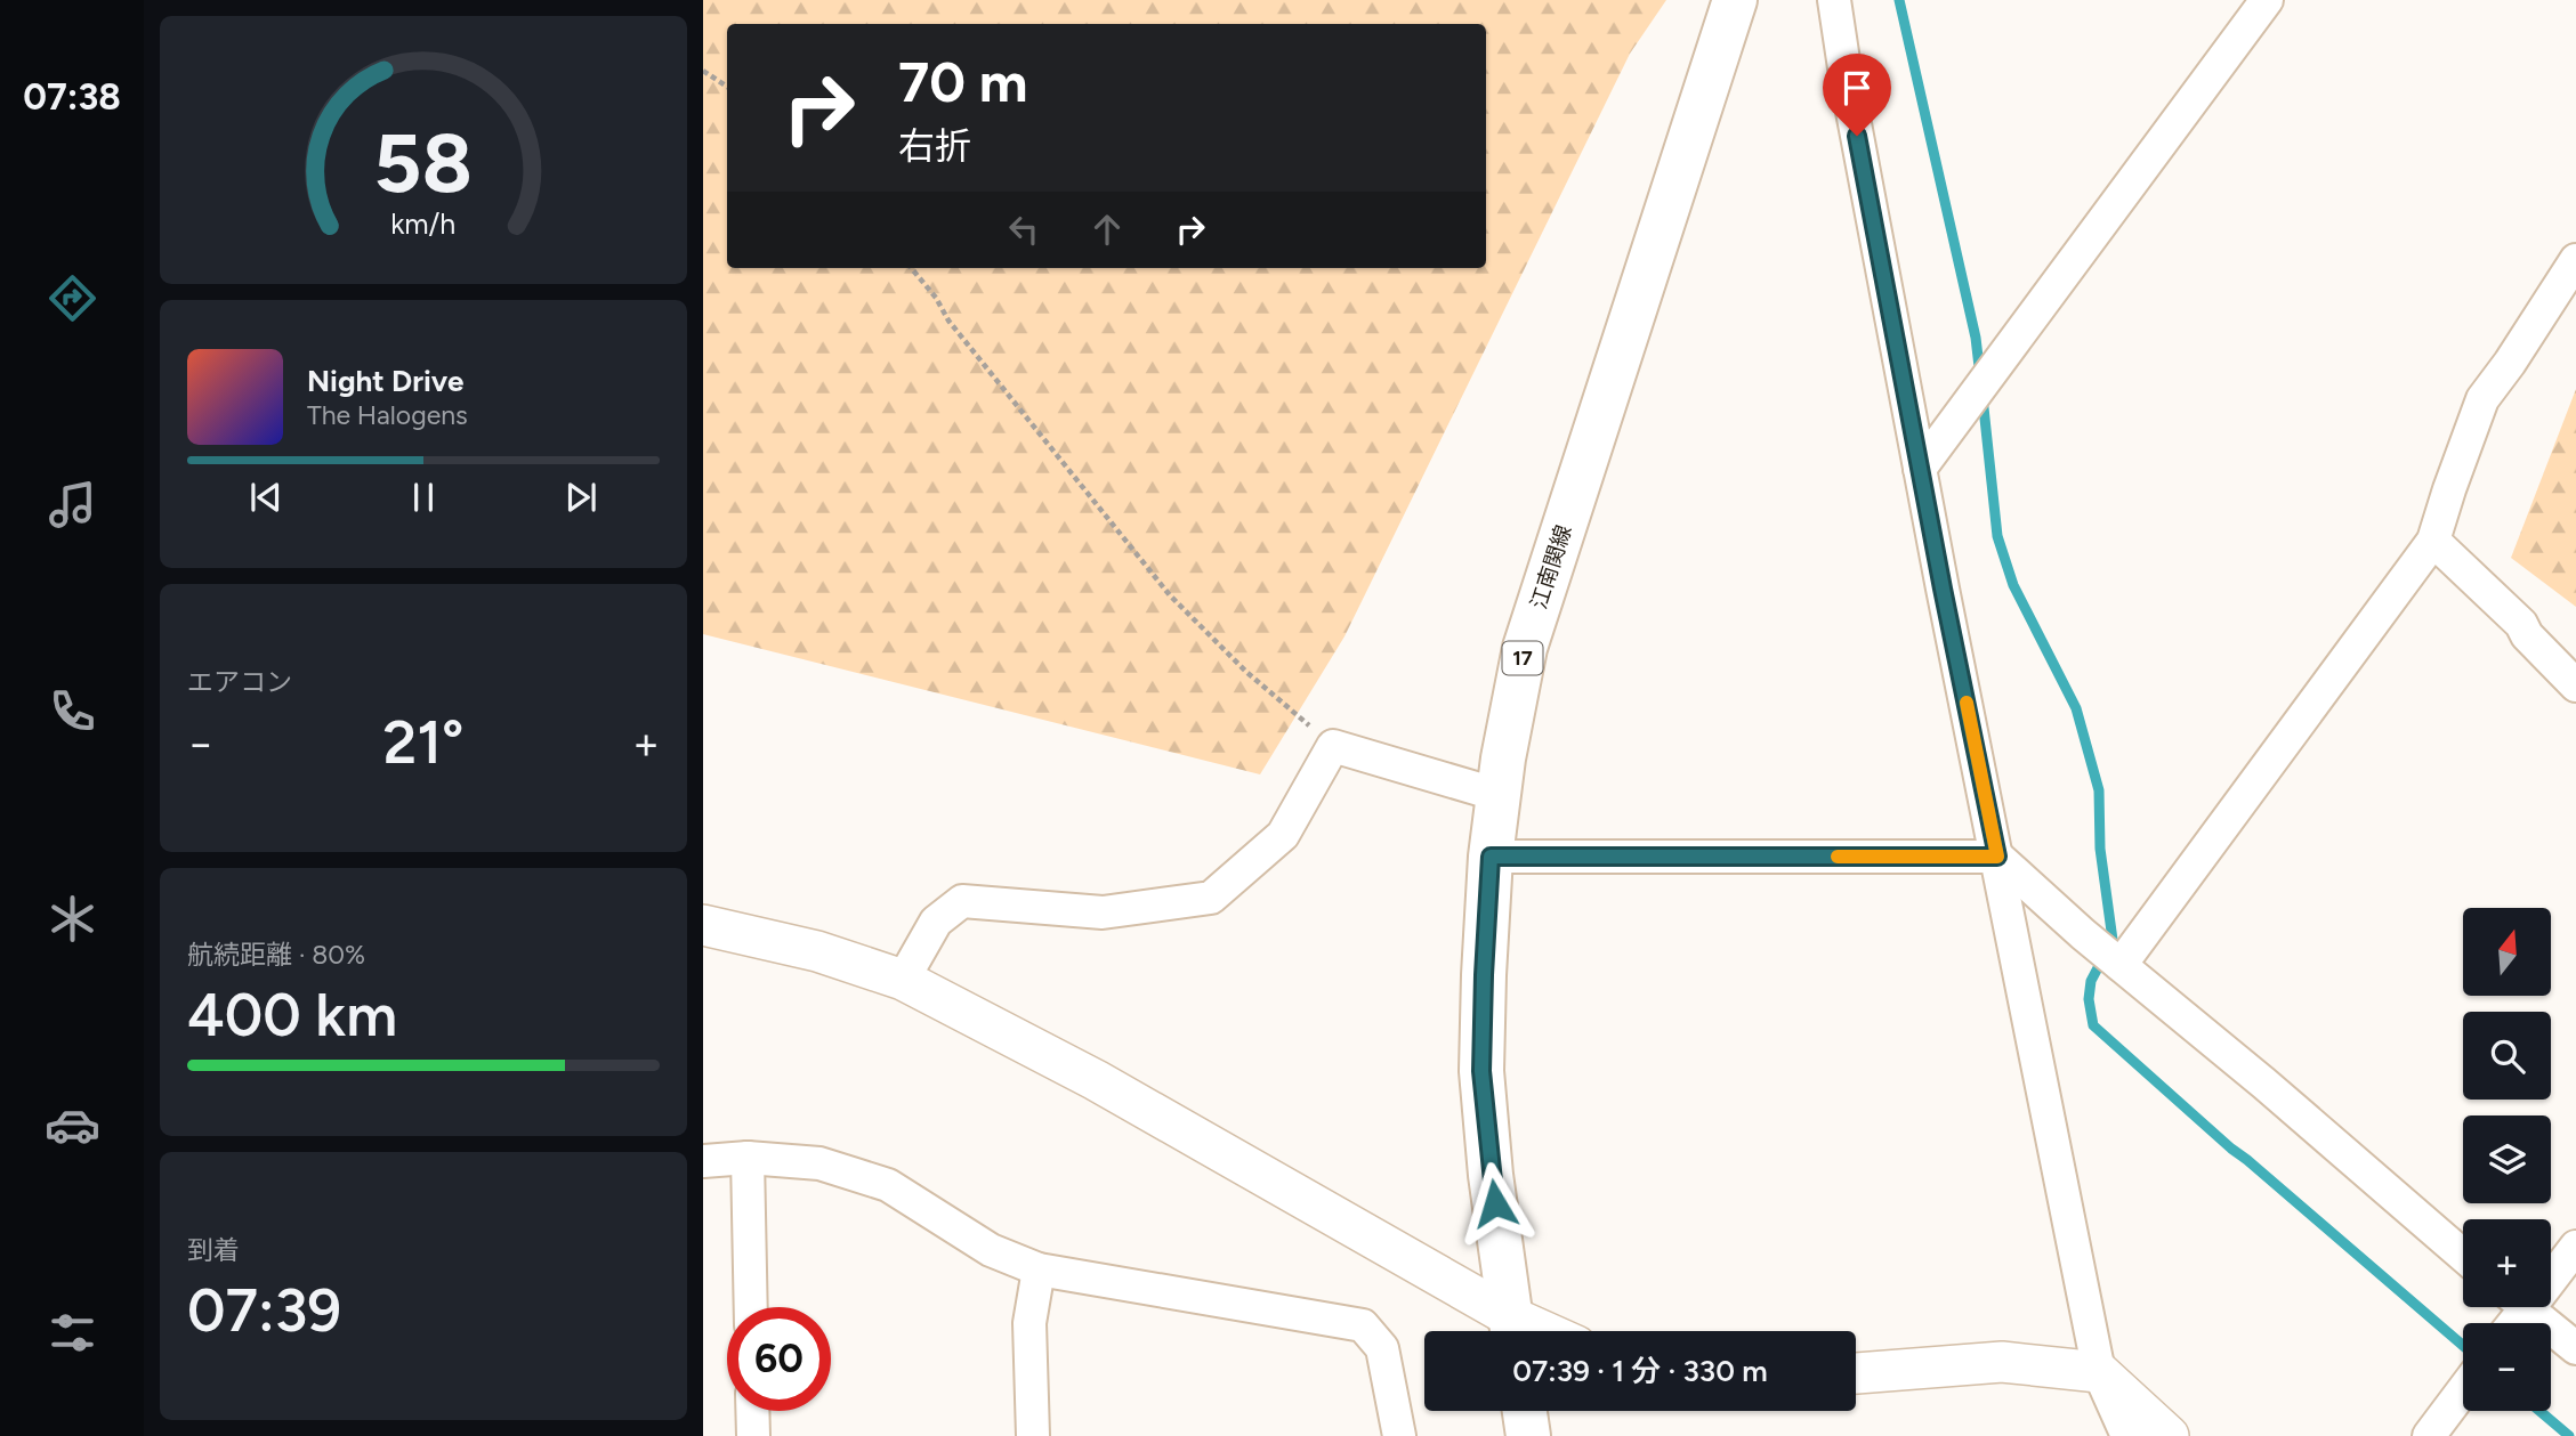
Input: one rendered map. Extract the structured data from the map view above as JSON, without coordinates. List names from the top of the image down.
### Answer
{
  "streets": {
    "main road": ["江南関線", "17"]
  },
  "north": "top",
  "page": {
    "tabs": "07:38",
    "turn": ["70 m", "右折"],
    "song": ["Night Drive", "The Halogens"],
    "tile": [
      "エアコン",
      ["航続距離 · 80%", "400 km"],
      ["到着", "07:39"]
    ],
    "heat": ["−", "21°", "+"],
    "map_buttons": ["+", "−"],
    "limit": "60",
    "trip": "07:39 · 1 分 · 330 m",
    "gauge": ["58", "km/h"]
  }
}
